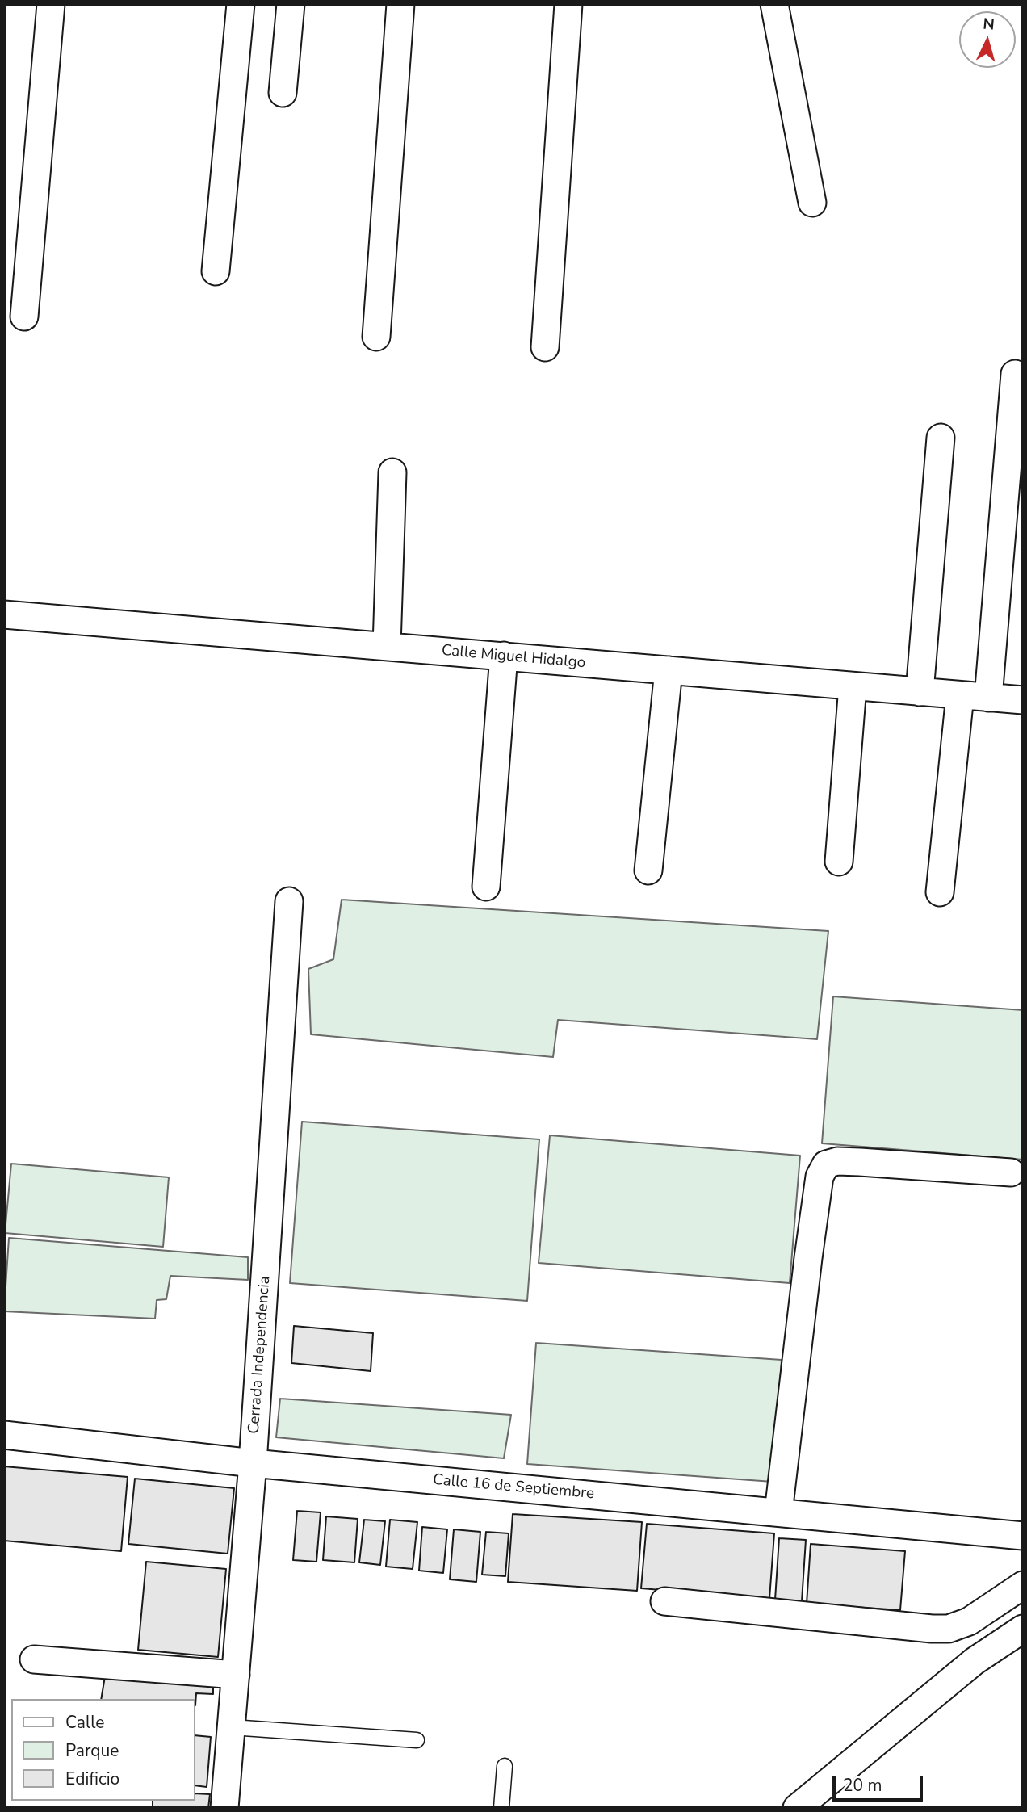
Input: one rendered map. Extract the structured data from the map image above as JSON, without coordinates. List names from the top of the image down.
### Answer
{
  "streets": {
    "street": ["Calle Miguel Hidalgo", "Cerrada Independencia", "Calle 16 de Septiembre"]
  },
  "crossings": [
    ["Cerrada Independencia", "Calle 16 de Septiembre"]
  ],
  "legend": ["Calle", "Parque", "Edificio"],
  "scale_bar": "20 m",
  "north": "top"
}
